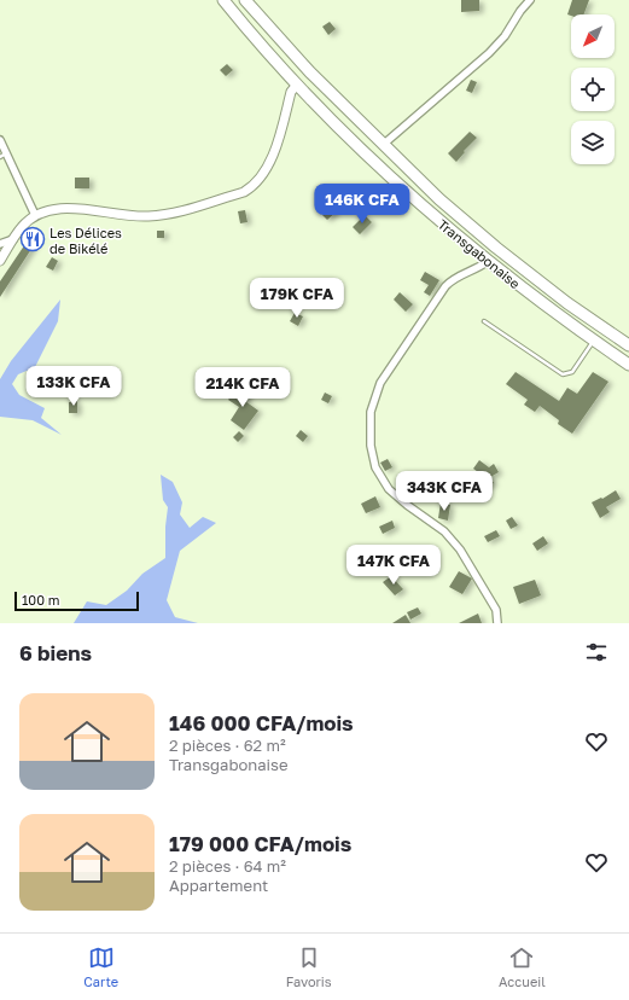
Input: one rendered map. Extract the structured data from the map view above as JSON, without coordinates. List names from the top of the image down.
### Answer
{
  "streets": {
    "highway": ["Transgabonaise"]
  },
  "places": {
    "restaurant": ["Les Délices de Bikélé"]
  },
  "scale_bar": "100 m",
  "north": "bottom left",
  "page": {
    "price": [
      "146K CFA",
      "179K CFA",
      "133K CFA",
      "214K CFA",
      "343K CFA",
      "147K CFA"
    ],
    "scale": "100 m",
    "heading": "6 biens",
    "list": [
      {
        "name": "146 000 CFA/mois",
        "note": "2 pièces · 62 m² · Transgabonaise"
      },
      {
        "name": "179 000 CFA/mois",
        "note": "2 pièces · 64 m² · Appartement"
      }
    ],
    "tabs": ["Carte", "Favoris", "Accueil"]
  }
}
